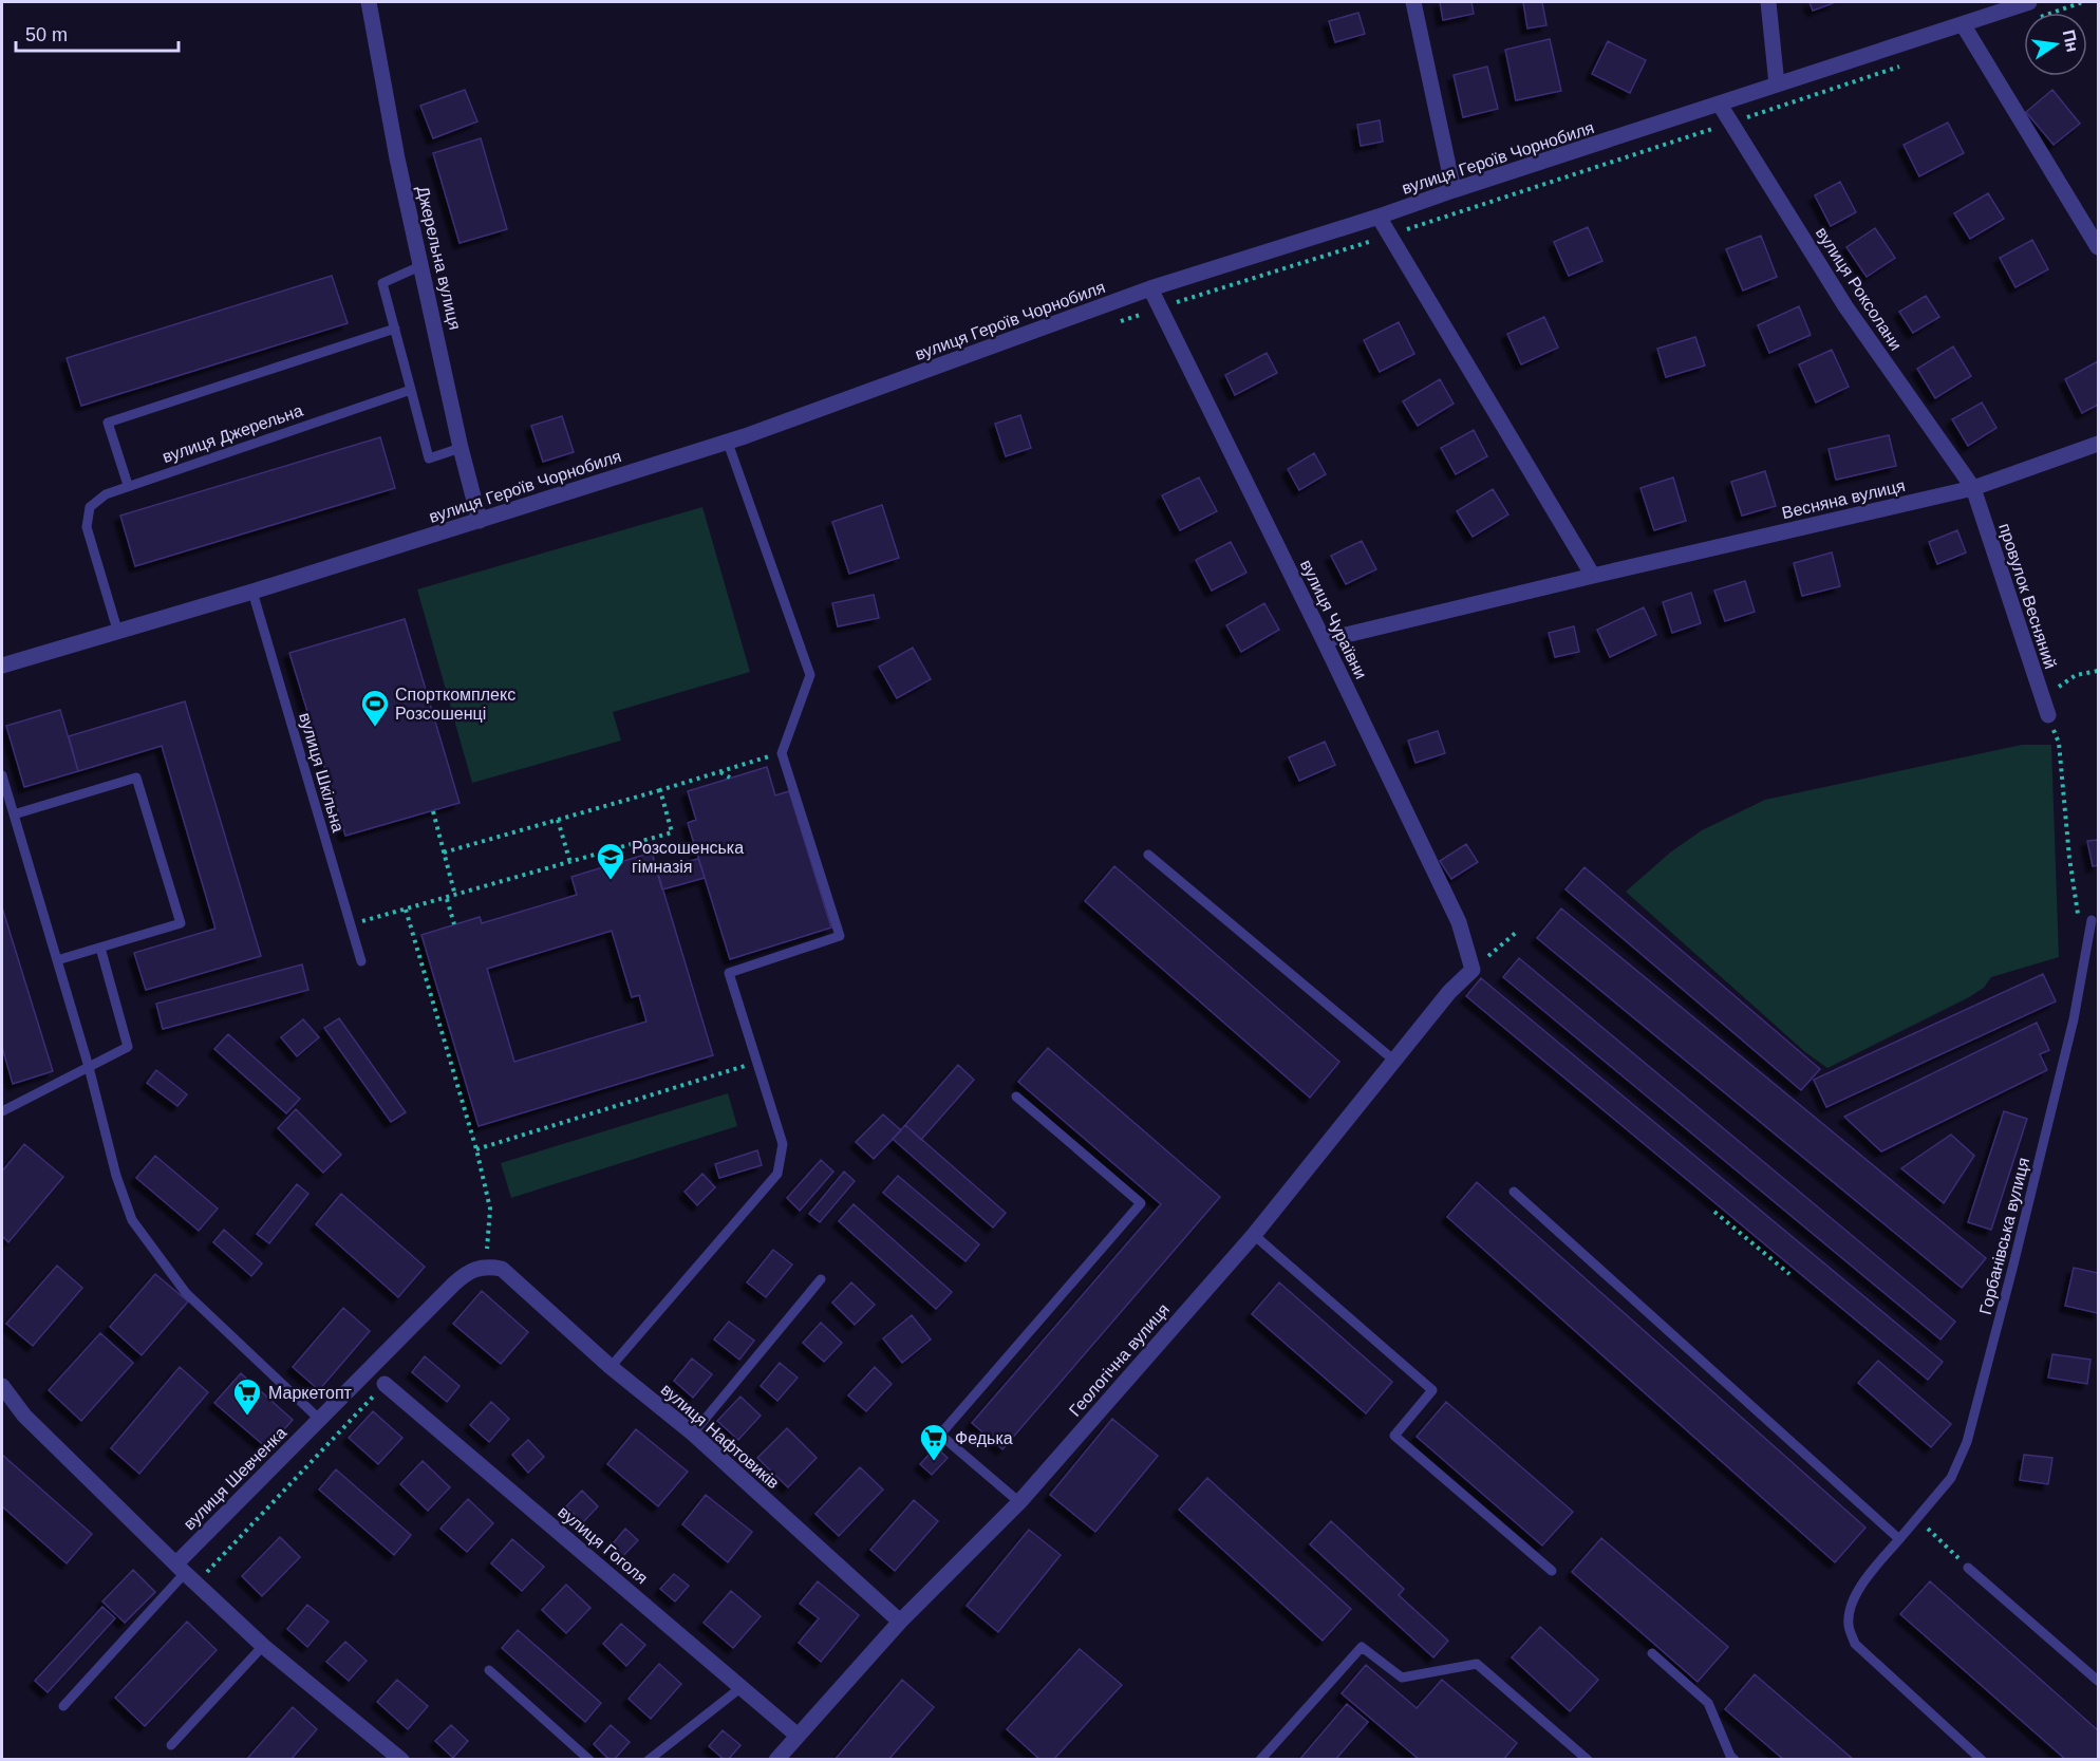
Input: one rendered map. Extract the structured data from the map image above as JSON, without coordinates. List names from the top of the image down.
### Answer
{
  "streets": {
    "street": [
      "вулиця Героїв Чорнобиля",
      "Джерельна вулиця",
      "вулиця Роксолани",
      "Весняна вулиця",
      "провулок Весняний",
      "вулиця Чураївни",
      "Геологічна вулиця",
      "вулиця Нафтовиків",
      "вулиця Шевченка",
      "вулиця Гоголя"
    ],
    "lane": ["вулиця Джерельна", "вулиця Шкільна", "Горбанівська вулиця"]
  },
  "crossings": [
    ["вулиця Героїв Чорнобиля", "Джерельна вулиця"],
    ["вулиця Героїв Чорнобиля", "вулиця Роксолани"],
    ["вулиця Героїв Чорнобиля", "вулиця Джерельна"],
    ["вулиця Героїв Чорнобиля", "вулиця Чураївни"],
    ["вулиця Героїв Чорнобиля", "вулиця Шкільна"],
    ["вулиця Роксолани", "Весняна вулиця"],
    ["вулиця Роксолани", "провулок Весняний"],
    ["Весняна вулиця", "провулок Весняний"],
    ["Весняна вулиця", "вулиця Чураївни"],
    ["вулиця Чураївни", "Геологічна вулиця"],
    ["Геологічна вулиця", "вулиця Нафтовиків"],
    ["Геологічна вулиця", "вулиця Гоголя"],
    ["вулиця Нафтовиків", "вулиця Шевченка"]
  ],
  "places": {
    "sports": ["Спорткомплекс Розсошенці"],
    "school or university": ["Розсошенська гімназія"],
    "supermarket": ["Маркетопт", "Федька"]
  },
  "scale_bar": "50 m",
  "north": "right"
}
